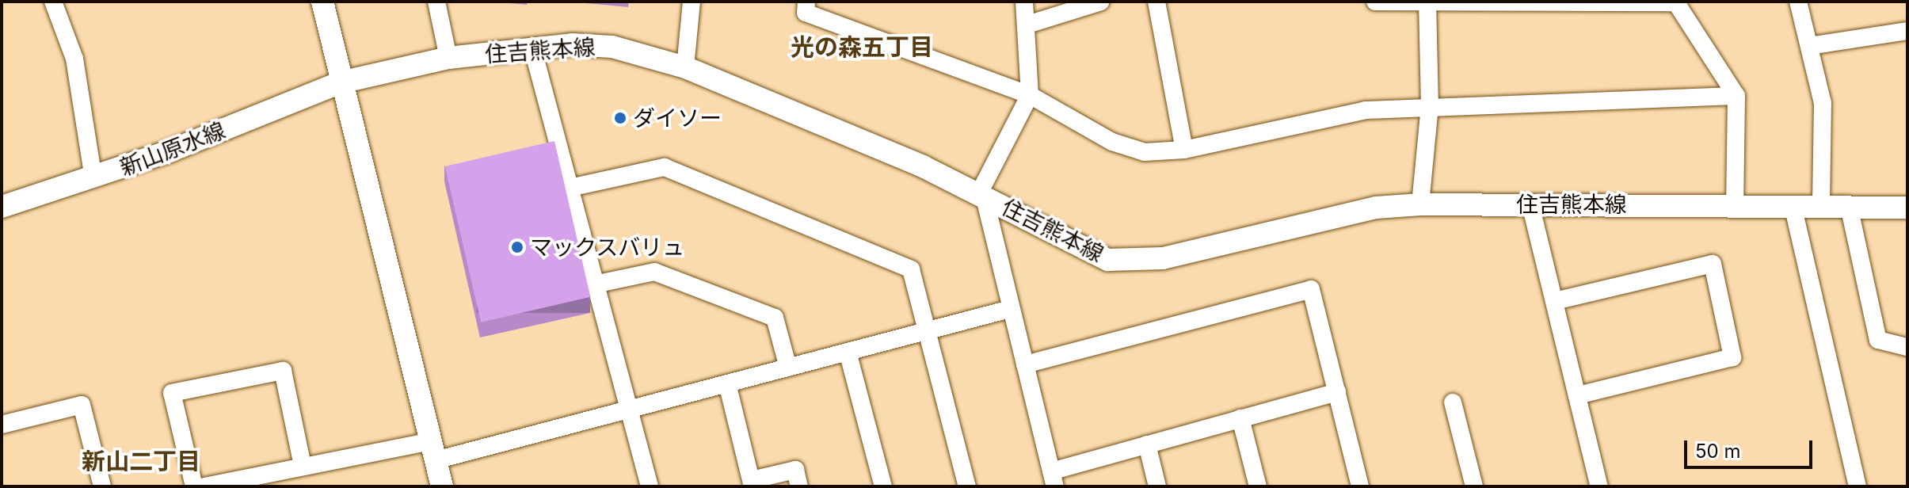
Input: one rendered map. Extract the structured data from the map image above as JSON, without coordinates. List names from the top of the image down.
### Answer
{
  "streets": {
    "main road": ["住吉熊本線", "新山原水線"]
  },
  "crossings": [
    ["住吉熊本線", "新山原水線"]
  ],
  "districts": ["光の森五丁目", "新山二丁目"],
  "places": ["ダイソー", "マックスバリュ"],
  "scale_bar": "50 m"
}
